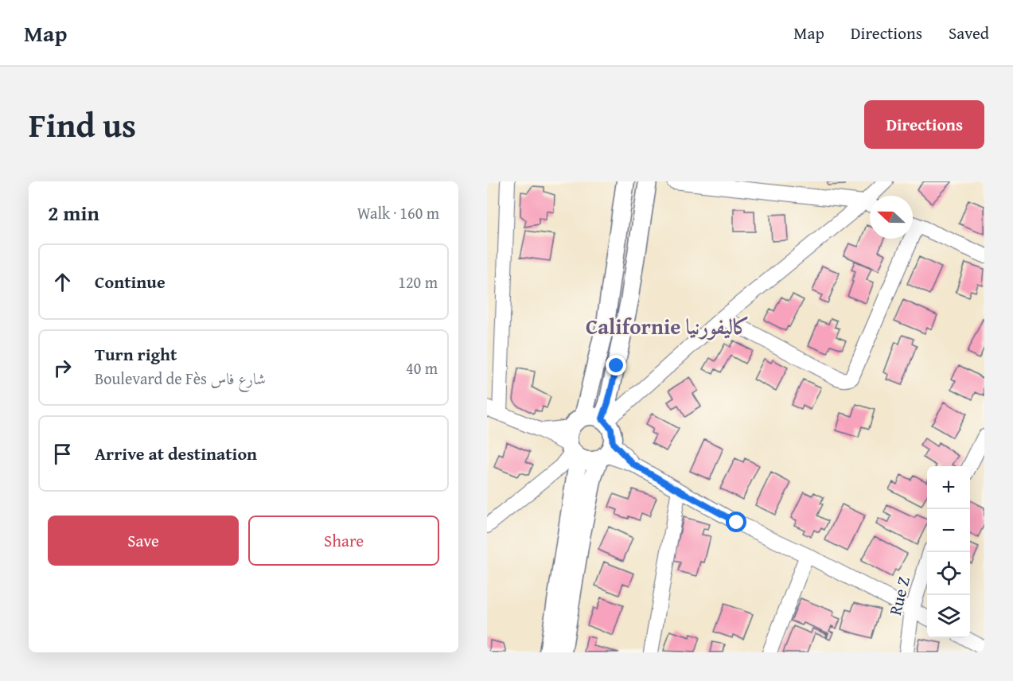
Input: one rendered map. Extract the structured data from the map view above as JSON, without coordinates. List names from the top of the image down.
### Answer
{
  "streets": {
    "street": ["Rue Z"]
  },
  "districts": ["Californie كاليفورنيا"],
  "north": "left",
  "page": {
    "header": "Map",
    "nav": ["Map", "Directions", "Saved"],
    "title": "Find us",
    "buttons": [
      "Directions",
      ["Save", "Share"]
    ],
    "heading": ["2 min", "Walk · 160 m"],
    "list": [
      ["Continue", "120 m"],
      ["Turn right", "Boulevard de Fès شارع فاس", "40 m"],
      "Arrive at destination"
    ],
    "map_buttons": ["+", "−"]
  }
}
